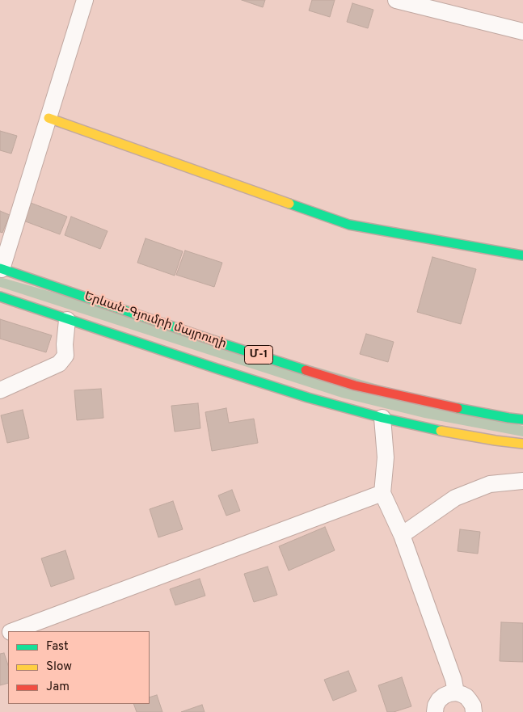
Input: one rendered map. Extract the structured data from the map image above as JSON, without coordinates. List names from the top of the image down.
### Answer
{
  "streets": {
    "main road": ["Երևան-Գյումրի մայրուղի", "Մ-1"]
  },
  "legend": ["Fast", "Slow", "Jam"]
}
